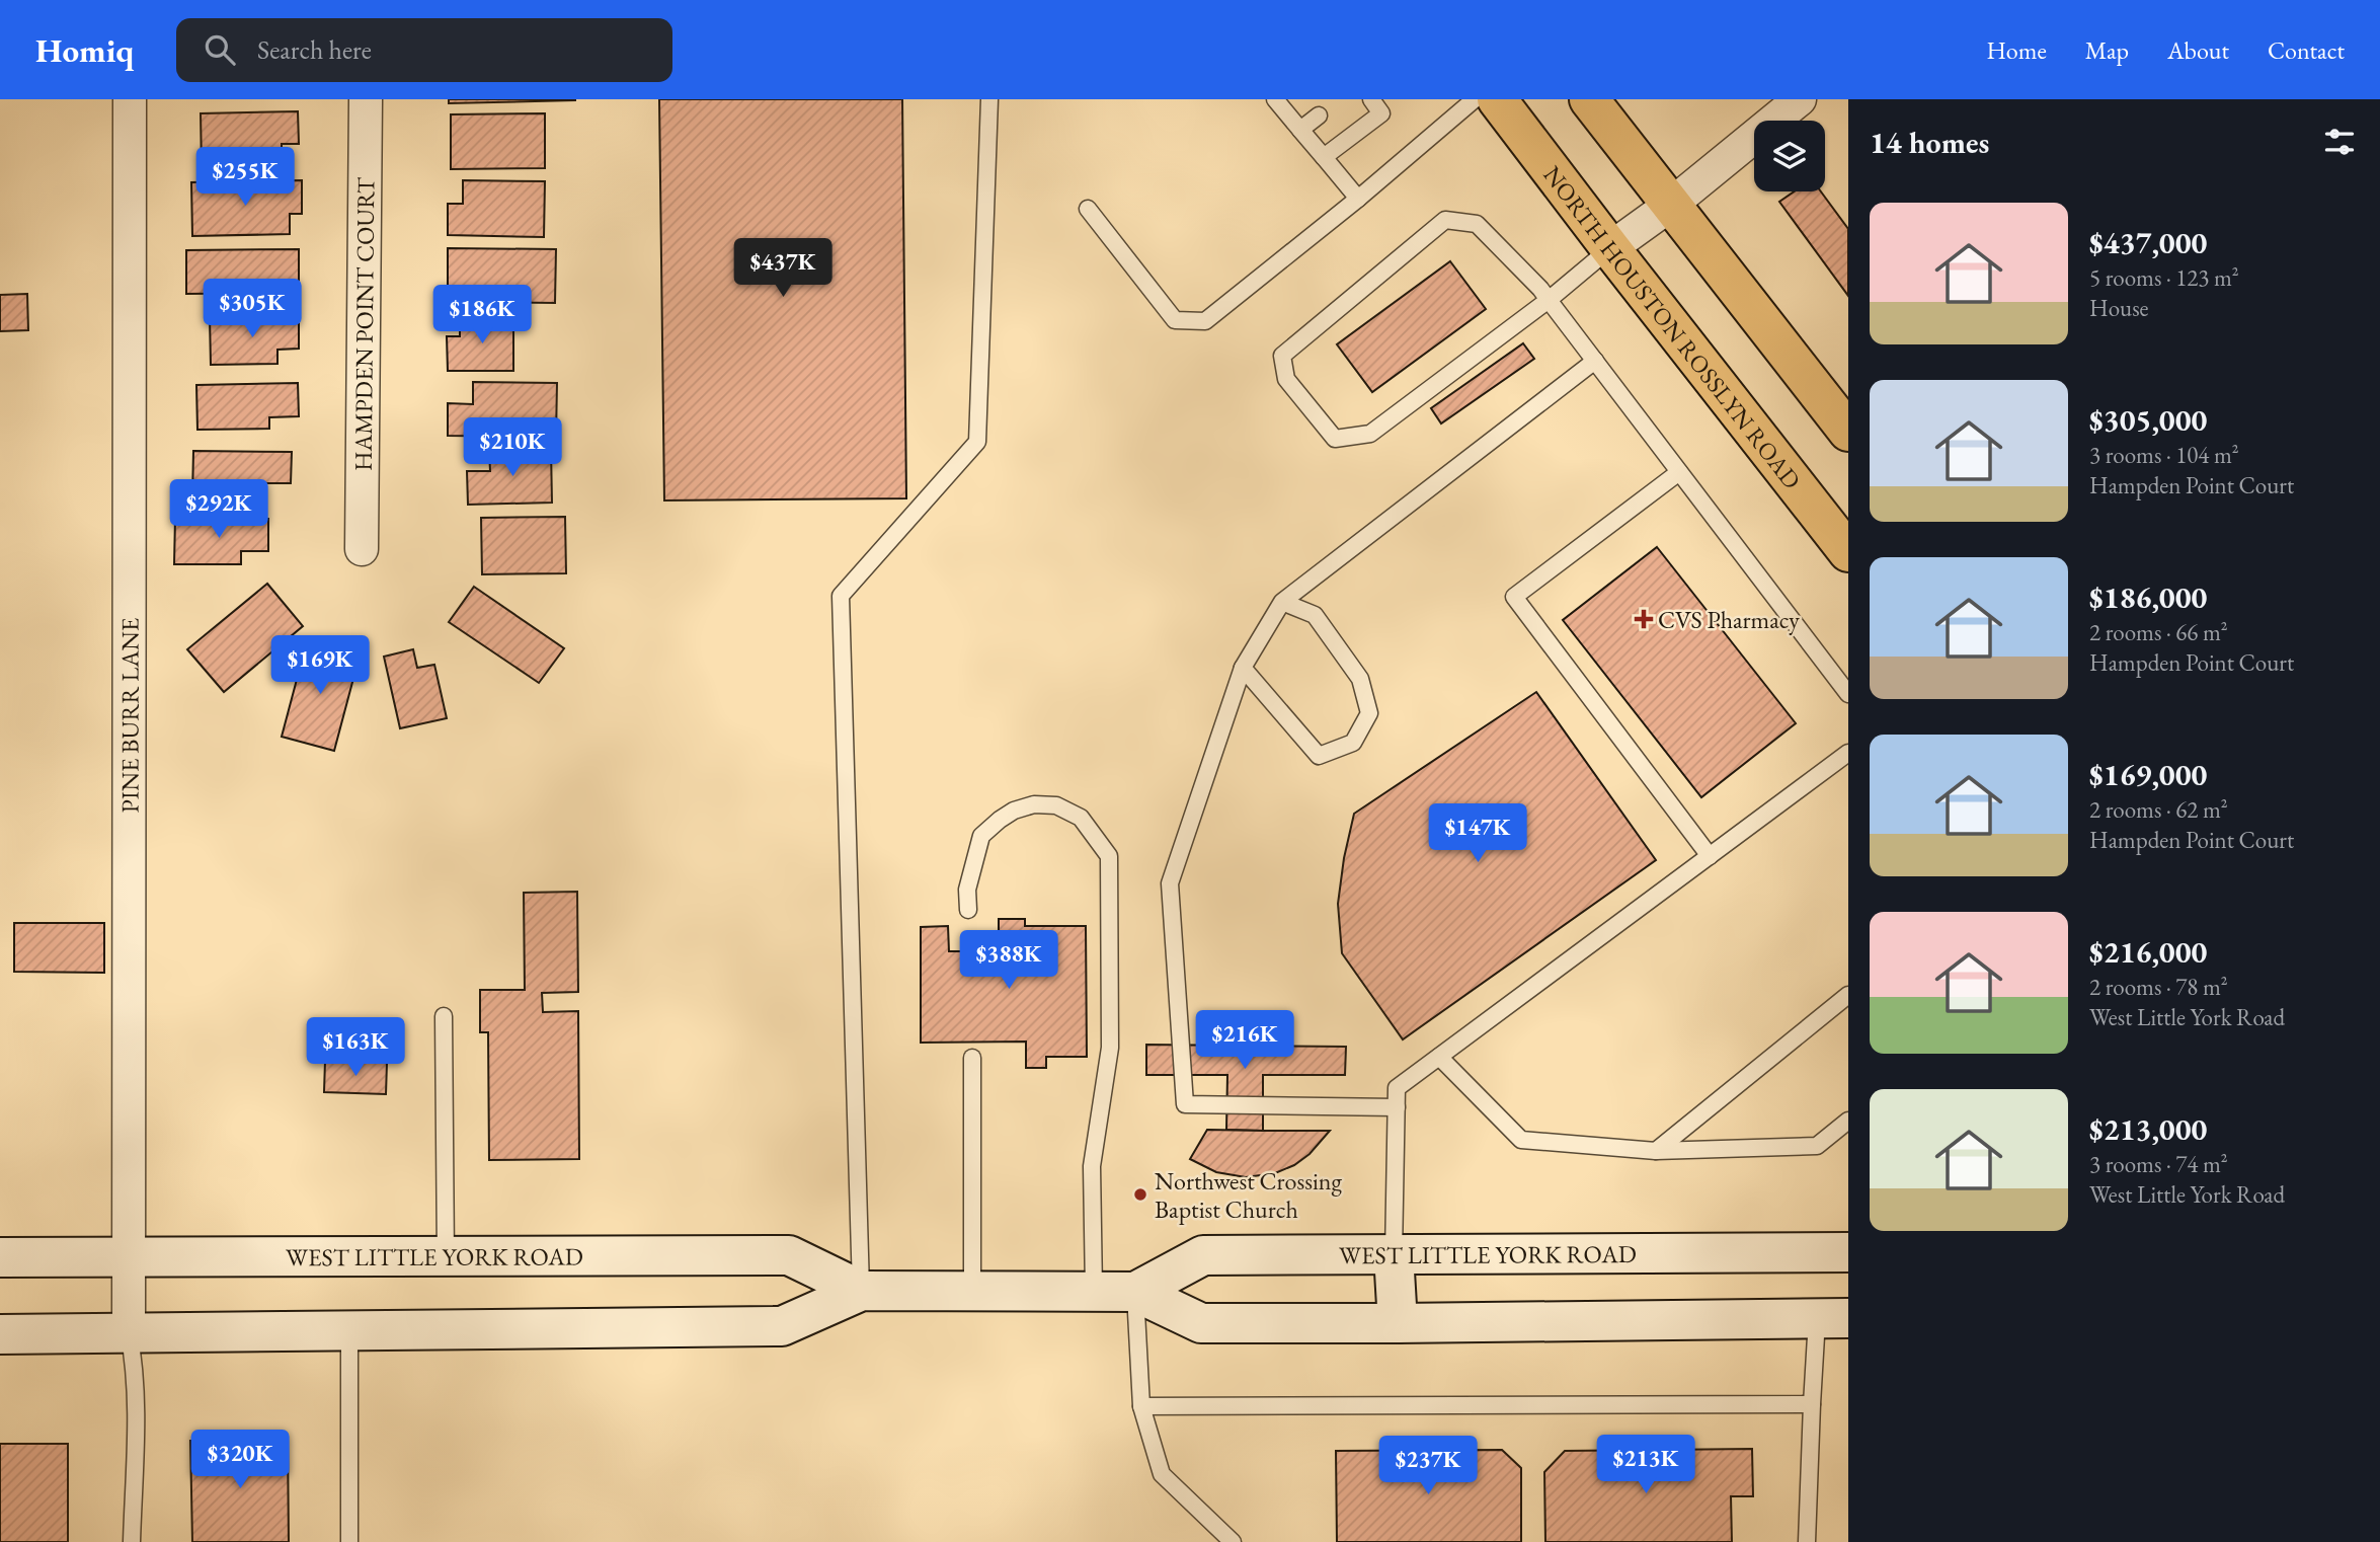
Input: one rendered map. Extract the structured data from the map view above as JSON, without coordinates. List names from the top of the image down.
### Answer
{
  "streets": {
    "main road": ["NORTH HOUSTON ROSSLYN ROAD", "WEST LITTLE YORK ROAD"],
    "street": ["HAMPDEN POINT COURT", "PINE BURR LANE"]
  },
  "crossings": [
    ["PINE BURR LANE", "WEST LITTLE YORK ROAD"]
  ],
  "places": {
    "health": ["CVS Pharmacy"],
    "other": ["Northwest Crossing Baptist Church"]
  },
  "page": {
    "header": "Homiq",
    "search": "Search here",
    "nav": [
      "Home",
      "Map",
      "About",
      "Contact"
    ],
    "heading": "14 homes",
    "price": [
      "$255K",
      "$437K",
      "$305K",
      "$186K",
      "$210K",
      "$292K",
      "$169K",
      "$147K",
      "$388K",
      "$216K",
      "$163K",
      "$320K",
      "$213K",
      "$237K"
    ],
    "list": [
      {
        "name": "$437,000",
        "note": "5 rooms · 123 m² · House"
      },
      {
        "name": "$305,000",
        "note": "3 rooms · 104 m² · Hampden Point Court"
      },
      {
        "name": "$186,000",
        "note": "2 rooms · 66 m² · Hampden Point Court"
      },
      {
        "name": "$169,000",
        "note": "2 rooms · 62 m² · Hampden Point Court"
      },
      {
        "name": "$216,000",
        "note": "2 rooms · 78 m² · West Little York Road"
      },
      {
        "name": "$213,000",
        "note": "3 rooms · 74 m² · West Little York Road"
      }
    ]
  }
}
